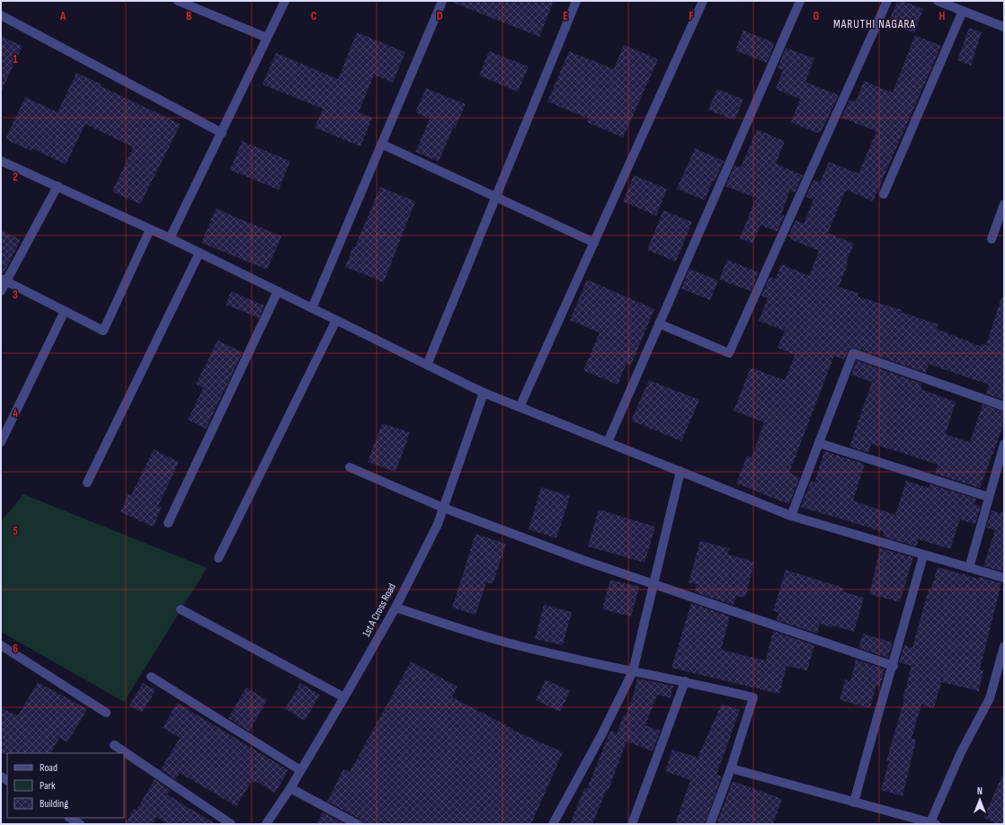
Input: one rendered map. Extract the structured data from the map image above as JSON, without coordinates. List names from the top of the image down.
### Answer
{
  "streets": {
    "street": ["1st A Cross Road"]
  },
  "districts": ["MARUTHI NAGARA"],
  "legend": ["Road", "Park", "Building"],
  "north": "top",
  "grid": {
    "columns": [
      "A",
      "B",
      "C",
      "D",
      "E",
      "F",
      "G",
      "H"
    ],
    "rows": [
      "1",
      "2",
      "3",
      "4",
      "5",
      "6"
    ]
  }
}
